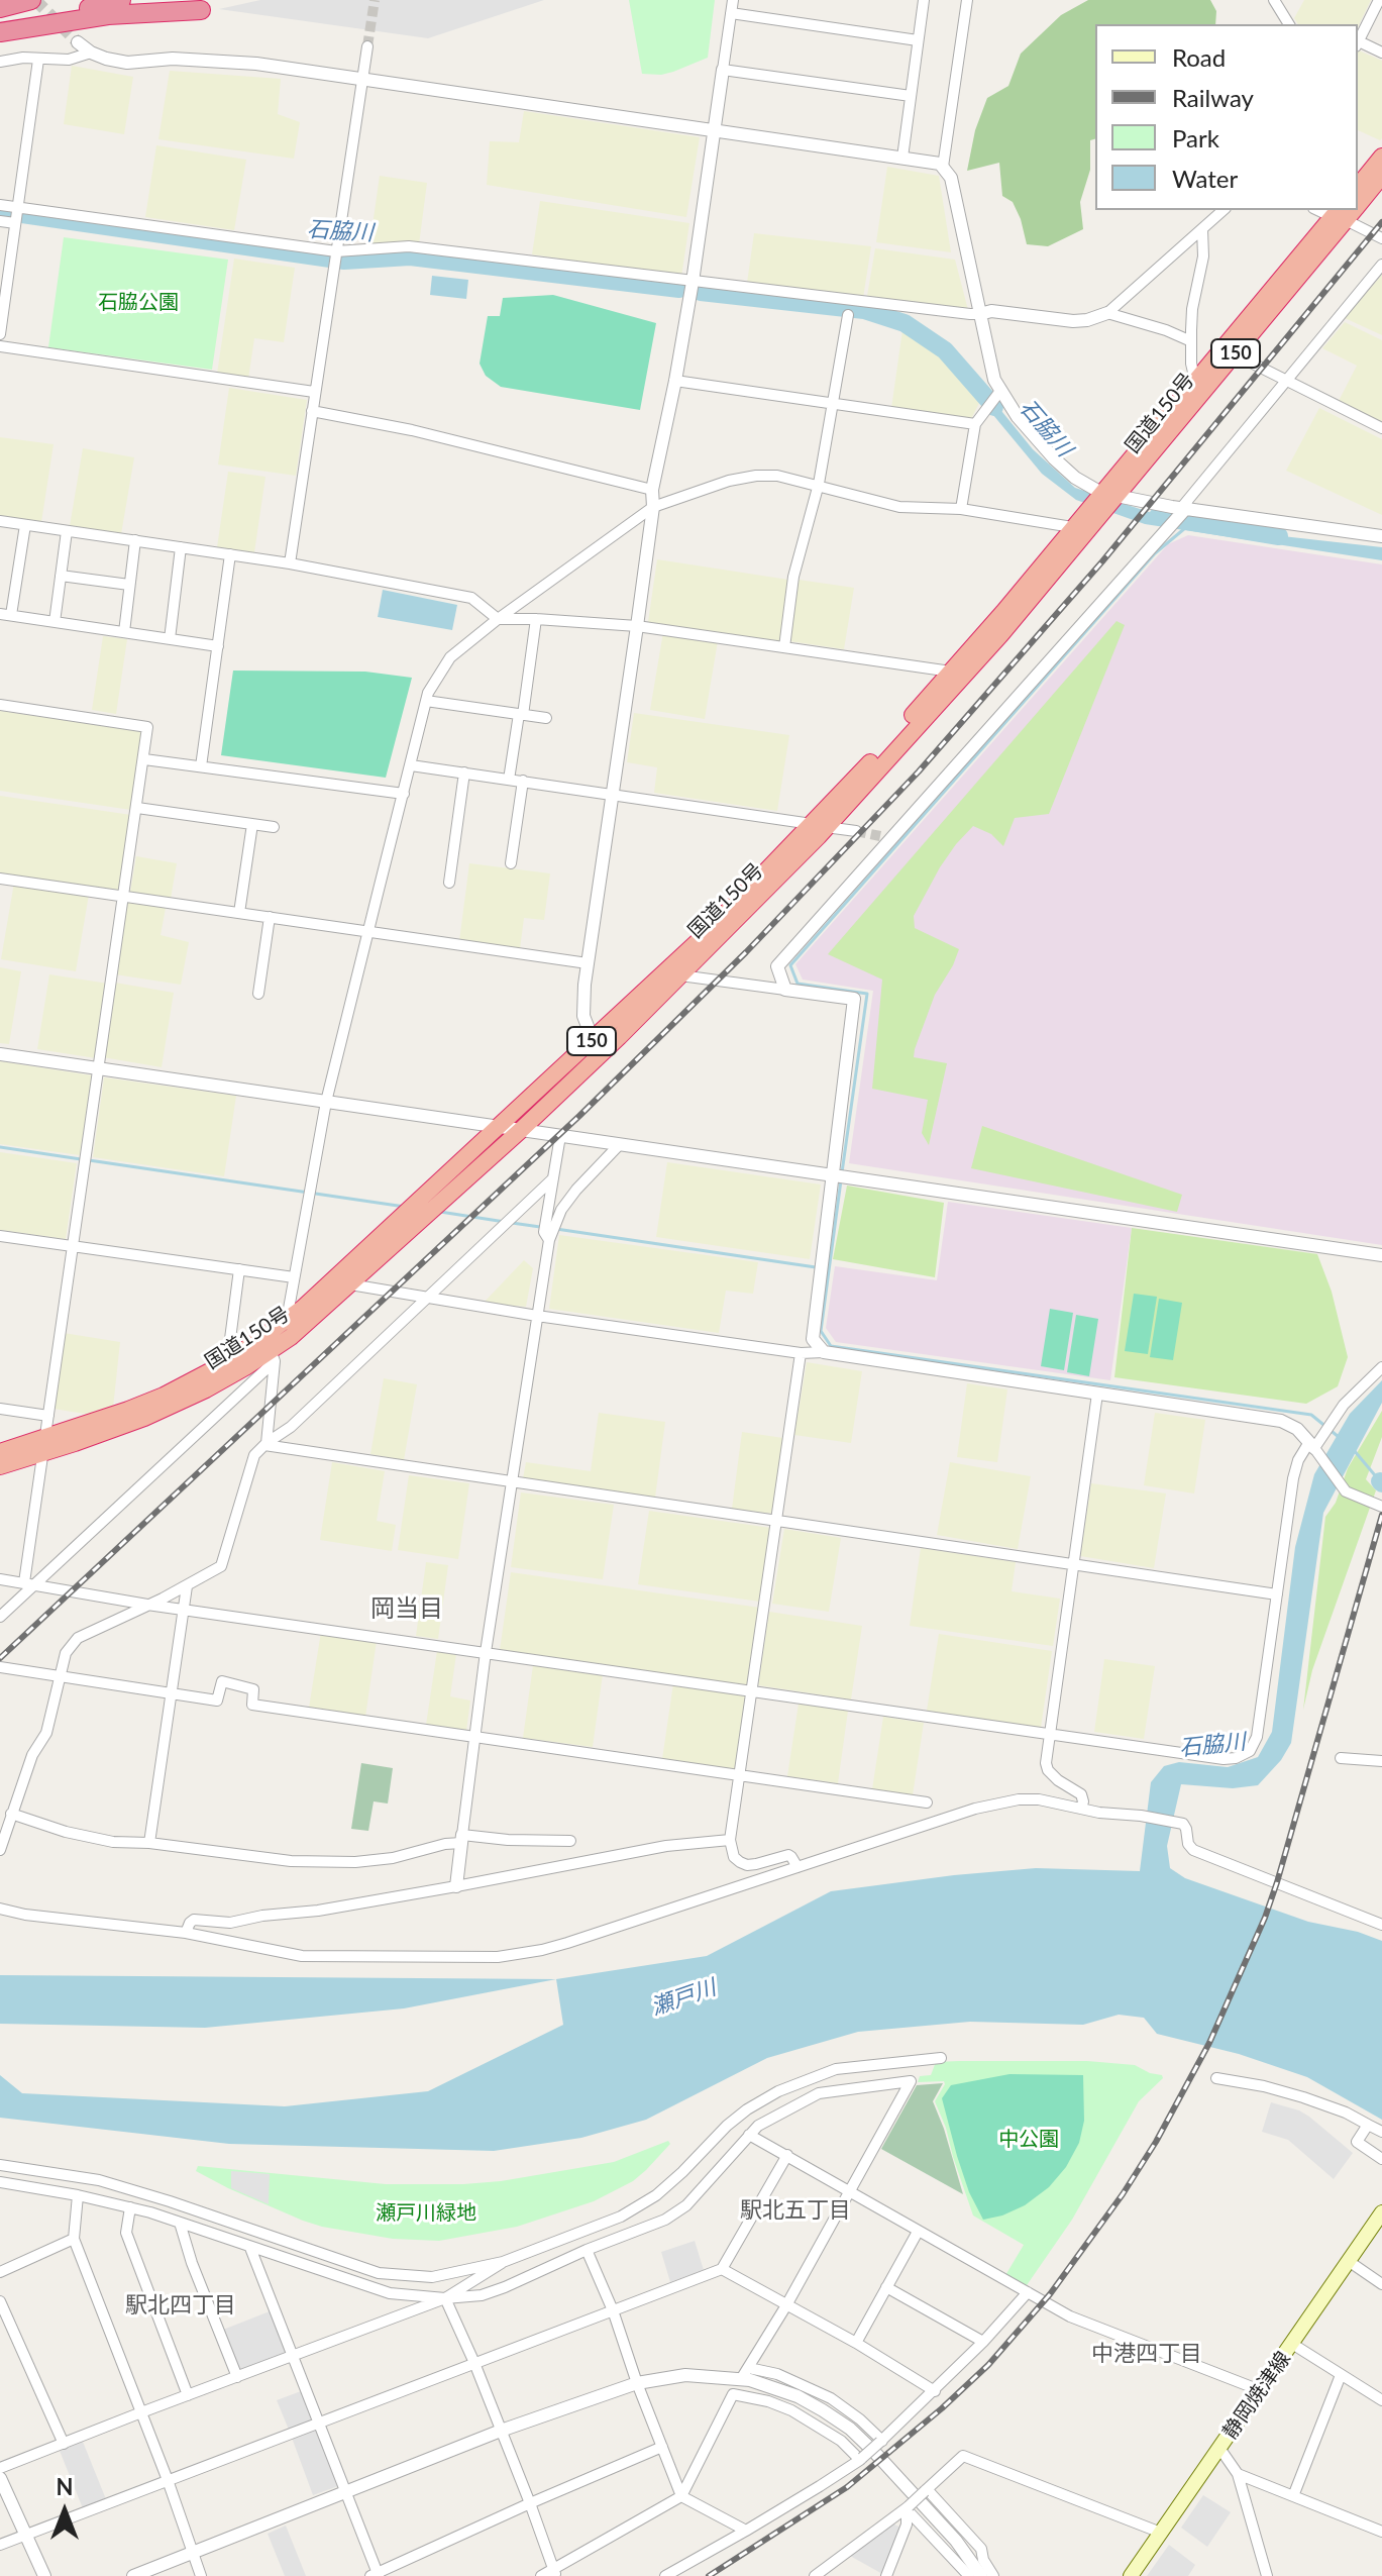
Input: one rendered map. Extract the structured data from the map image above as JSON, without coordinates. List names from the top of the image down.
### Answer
{
  "streets": {
    "highway": ["150", "国道150号"],
    "main road": ["静岡焼津線"]
  },
  "districts": [
    "岡当目",
    "駅北五丁目",
    "駅北四丁目",
    "中港四丁目"
  ],
  "water": ["石脇川", "瀬戸川"],
  "parks": ["石脇公園", "中公園", "瀬戸川緑地"],
  "legend": [
    "Road",
    "Railway",
    "Park",
    "Water"
  ],
  "north": "top"
}
